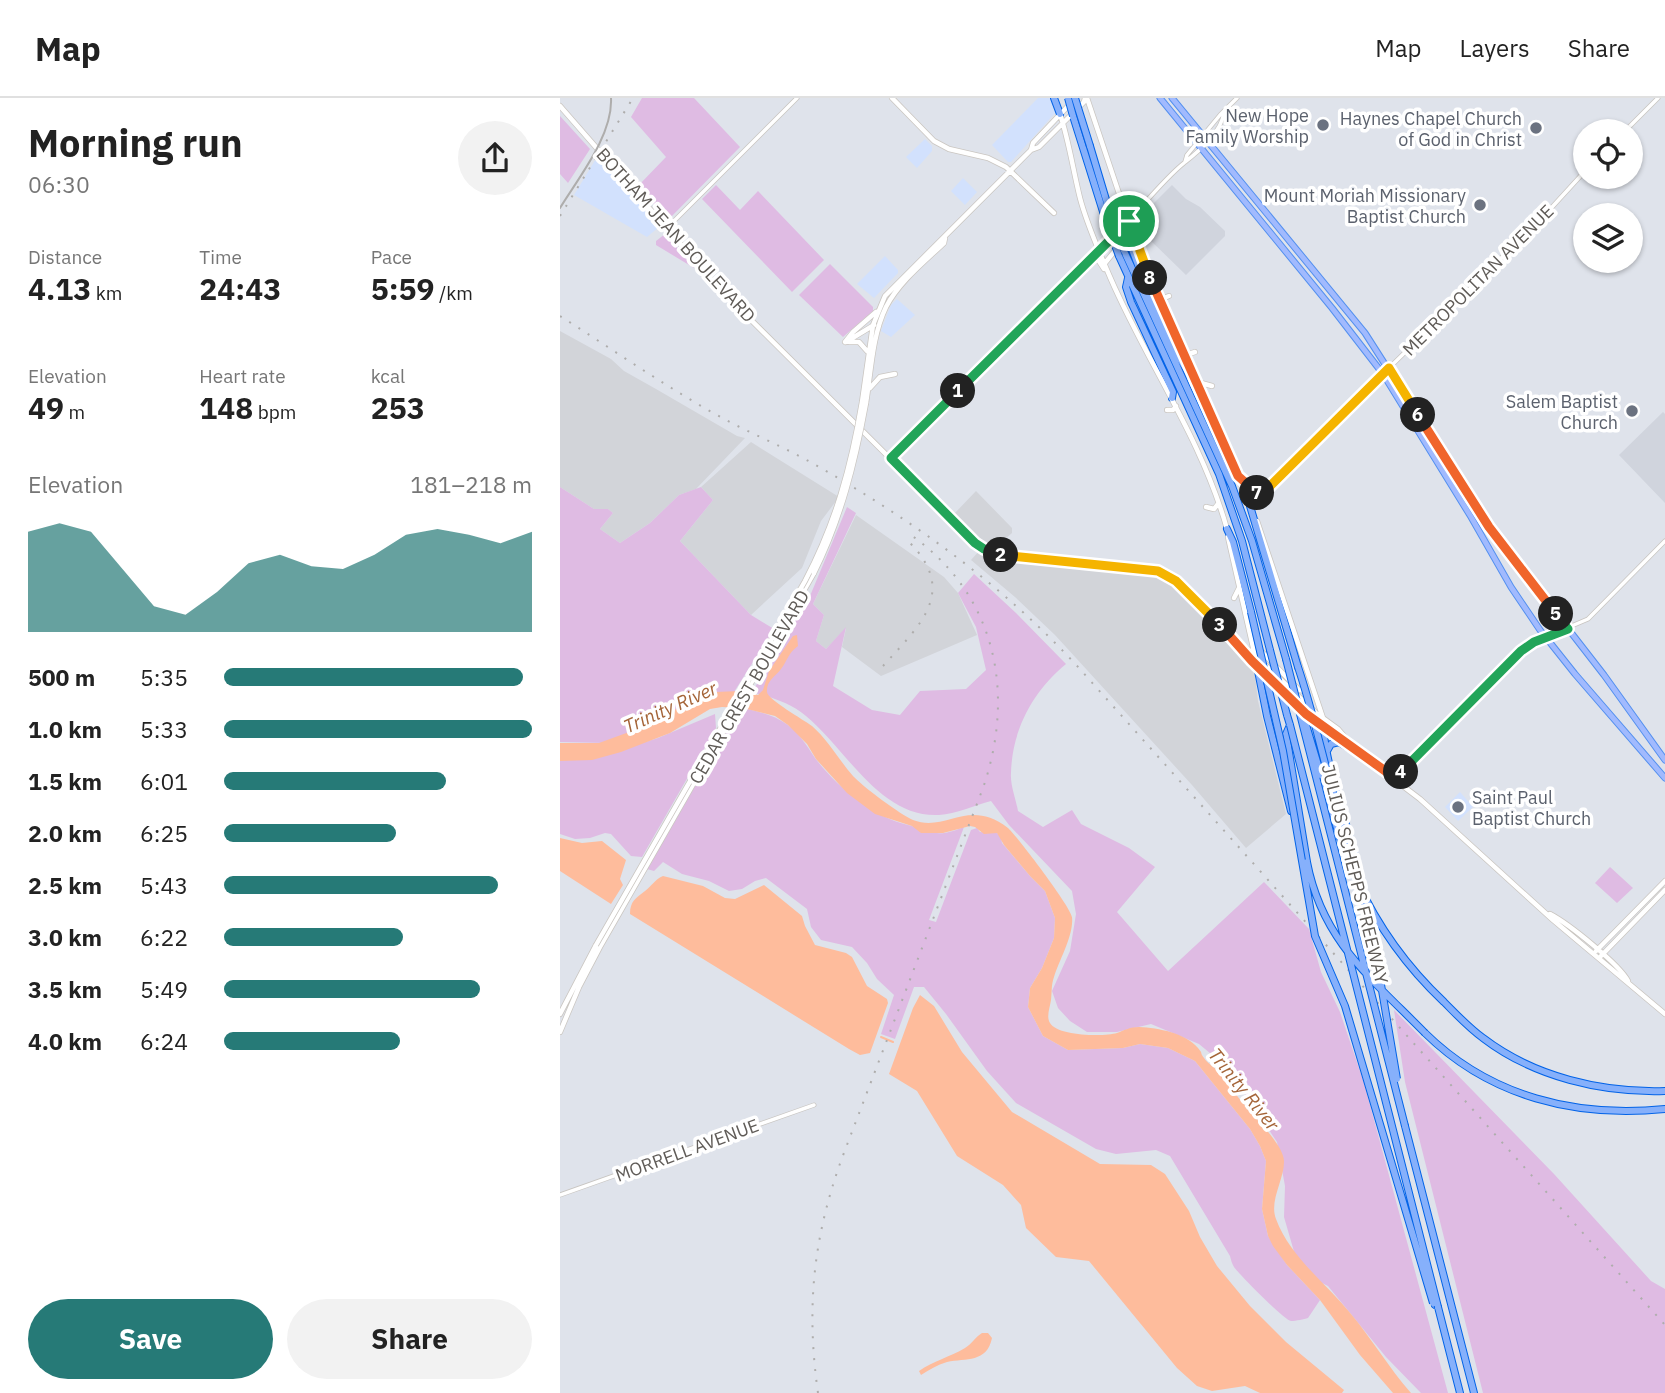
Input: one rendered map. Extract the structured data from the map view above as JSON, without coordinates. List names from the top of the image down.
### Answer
{
  "streets": {
    "highway": ["JULIUS SCHEPPS FREEWAY"],
    "main road": ["BOTHAM JEAN BOULEVARD", "CEDAR CREST BOULEVARD"],
    "street": ["METROPOLITAN AVENUE", "MORRELL AVENUE"]
  },
  "crossings": [
    ["METROPOLITAN AVENUE", "JULIUS SCHEPPS FREEWAY"]
  ],
  "water": ["Trinity River"],
  "places": [
    "New Hope Family Worship",
    "Haynes Chapel Church of God in Christ",
    "Mount Moriah Missionary Baptist Church",
    "Salem Baptist Church",
    "Saint Paul Baptist Church"
  ],
  "page": {
    "header": "Map",
    "nav": ["Map", "Layers", "Share"],
    "heading": ["Morning run", "06:30"],
    "stats": [
      ["Distance", "4.13 km"],
      ["Time", "24:43"],
      ["Pace", "5:59 /km"],
      ["Elevation", "49 m"],
      ["Heart rate", "148 bpm"],
      ["kcal", "253"]
    ],
    "pins": [
      "8",
      "1",
      "6",
      "7",
      "2",
      "5",
      "3",
      "4"
    ],
    "chart": ["Elevation", "181–218 m"],
    "list": [
      {
        "name": "500 m",
        "note": "5:35"
      },
      {
        "name": "1.0 km",
        "note": "5:33"
      },
      {
        "name": "1.5 km",
        "note": "6:01"
      },
      {
        "name": "2.0 km",
        "note": "6:25"
      },
      {
        "name": "2.5 km",
        "note": "5:43"
      },
      {
        "name": "3.0 km",
        "note": "6:22"
      },
      {
        "name": "3.5 km",
        "note": "5:49"
      },
      {
        "name": "4.0 km",
        "note": "6:24"
      }
    ],
    "buttons": ["Save", "Share"]
  }
}
